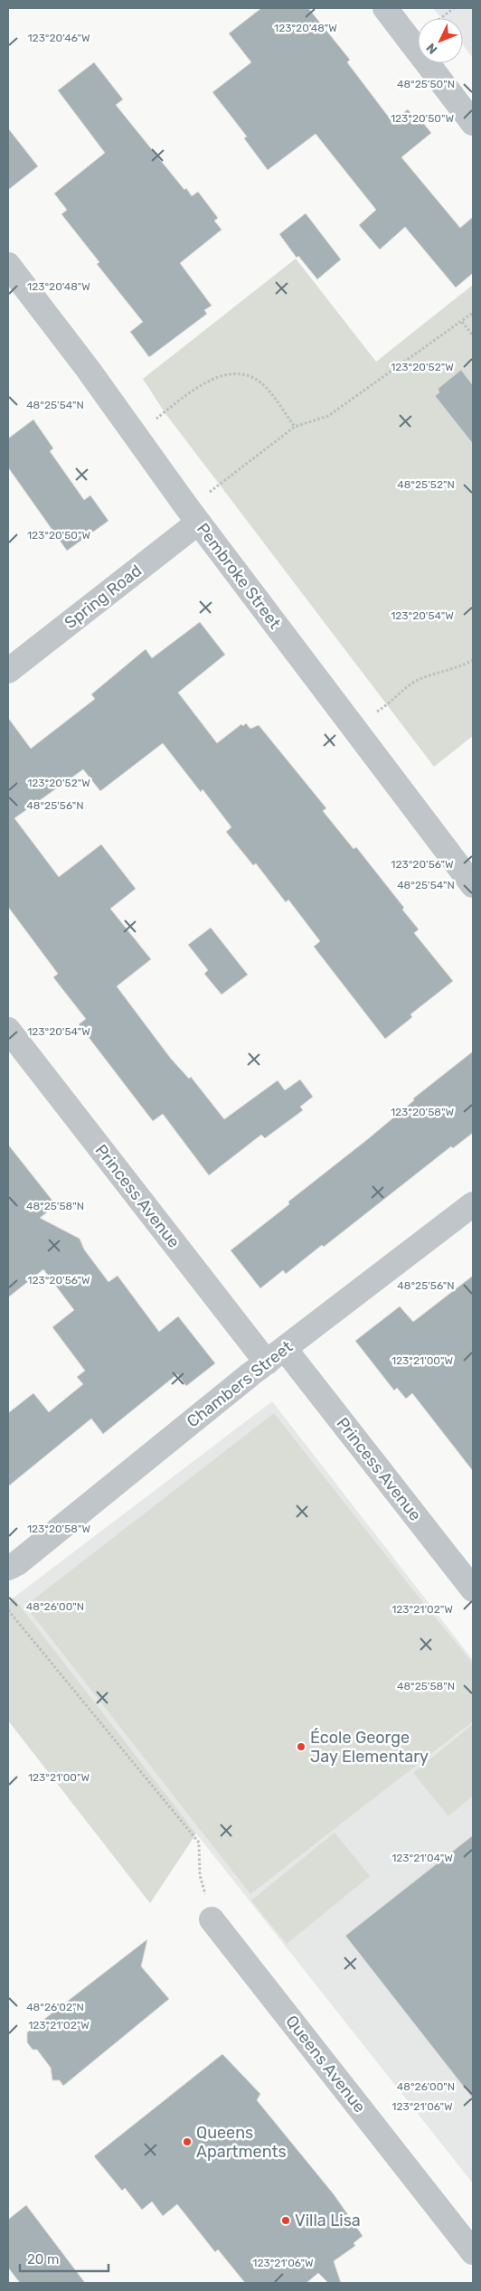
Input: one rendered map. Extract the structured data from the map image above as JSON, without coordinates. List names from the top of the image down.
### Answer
{
  "streets": {
    "street": [
      "Pembroke Street",
      "Spring Road",
      "Princess Avenue",
      "Chambers Street",
      "Queens Avenue"
    ]
  },
  "crossings": [
    ["Pembroke Street", "Spring Road"],
    ["Princess Avenue", "Chambers Street"]
  ],
  "places": ["École George Jay Elementary", "Queens Apartments", "Villa Lisa"],
  "scale_bar": "20 m",
  "north": "bottom left",
  "coordinates": [
    "123°20'48\"W",
    "123°20'46\"W",
    "48°25'50\"N",
    "123°20'50\"W",
    "123°20'52\"W",
    "48°25'54\"N",
    "48°25'52\"N",
    "123°20'54\"W",
    "48°25'56\"N",
    "123°20'56\"W",
    "123°20'58\"W",
    "48°25'58\"N",
    "123°21'00\"W",
    "48°26'00\"N",
    "123°21'02\"W",
    "123°21'04\"W",
    "48°26'02\"N",
    "123°21'06\"W"
  ]
}
